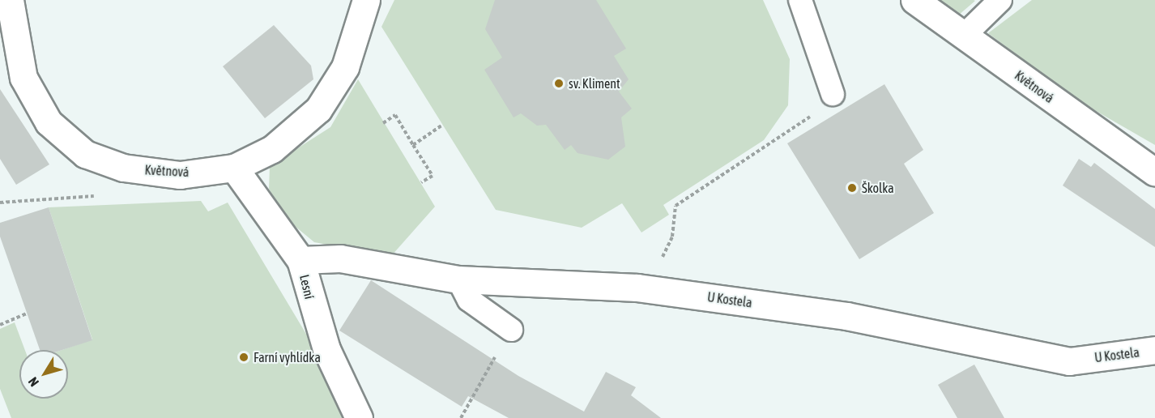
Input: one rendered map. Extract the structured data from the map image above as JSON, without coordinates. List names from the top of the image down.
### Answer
{
  "streets": {
    "street": ["Květnová", "Lesní", "U Kostela"]
  },
  "crossings": [
    ["Květnová", "Lesní"],
    ["Lesní", "U Kostela"]
  ],
  "places": ["sv. Kliment", "Školka", "Farní vyhlídka"],
  "north": "bottom left"
}
